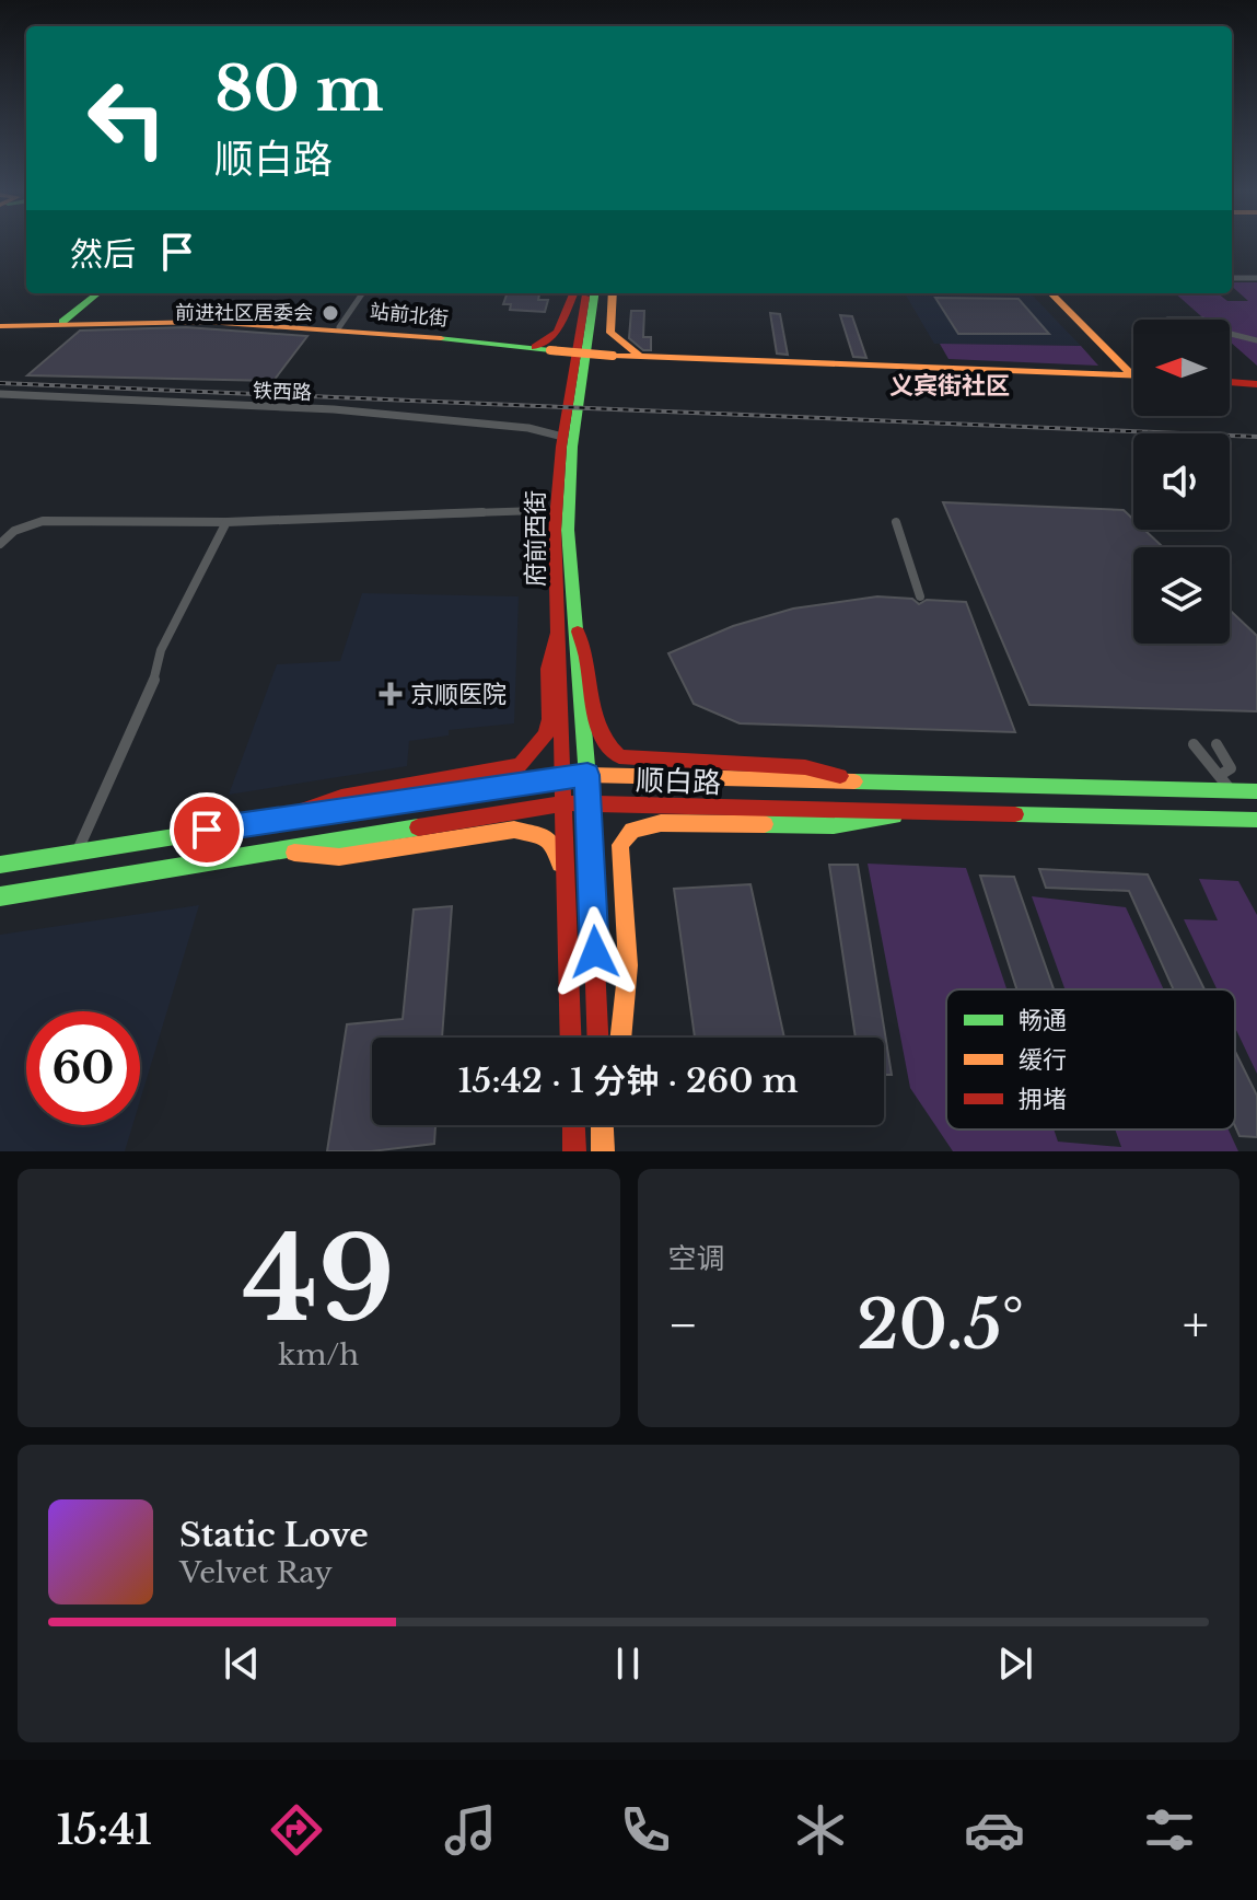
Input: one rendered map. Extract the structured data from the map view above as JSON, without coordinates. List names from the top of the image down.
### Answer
{
  "streets": {
    "main road": ["站前北街", "府前西街", "顺白路"],
    "street": ["铁西路"]
  },
  "crossings": [
    ["铁西路", "府前西街"],
    ["府前西街", "顺白路"]
  ],
  "districts": ["义宾街社区"],
  "places": {
    "other": ["前进社区居委会"],
    "health": ["京顺医院"]
  },
  "legend": ["畅通", "缓行", "拥堵"],
  "north": "left",
  "page": {
    "turn": ["80 m", "顺白路"],
    "then": "然后",
    "limit": "60",
    "trip": "15:42 · 1 分钟 · 260 m",
    "tile": [
      ["49", "km/h"],
      "空调"
    ],
    "heat": ["−", "20.5°", "+"],
    "song": ["Static Love", "Velvet Ray"],
    "tabs": "15:41"
  }
}
